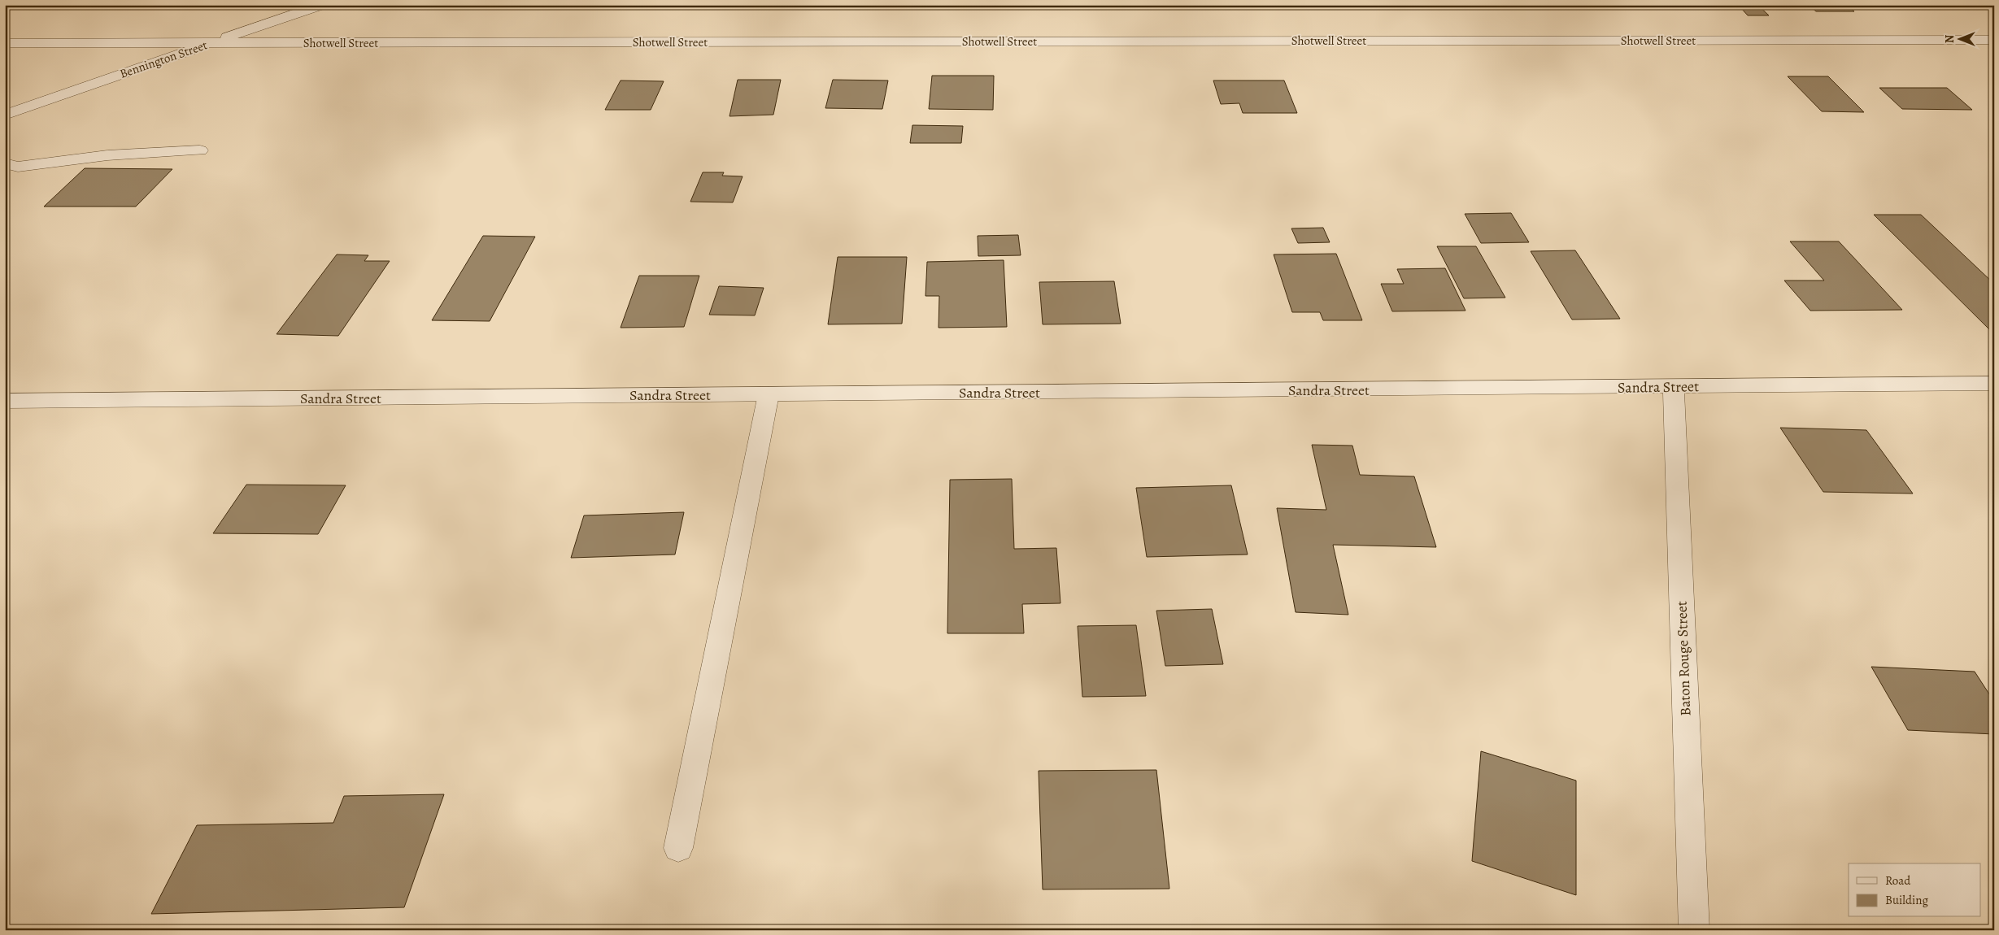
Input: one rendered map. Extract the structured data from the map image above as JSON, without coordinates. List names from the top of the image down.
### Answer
{
  "streets": {
    "street": [
      "Shotwell Street",
      "Bennington Street",
      "Sandra Street",
      "Baton Rouge Street"
    ]
  },
  "crossings": [
    ["Shotwell Street", "Bennington Street"],
    ["Sandra Street", "Baton Rouge Street"]
  ],
  "legend": ["Road", "Building"],
  "north": "left"
}
